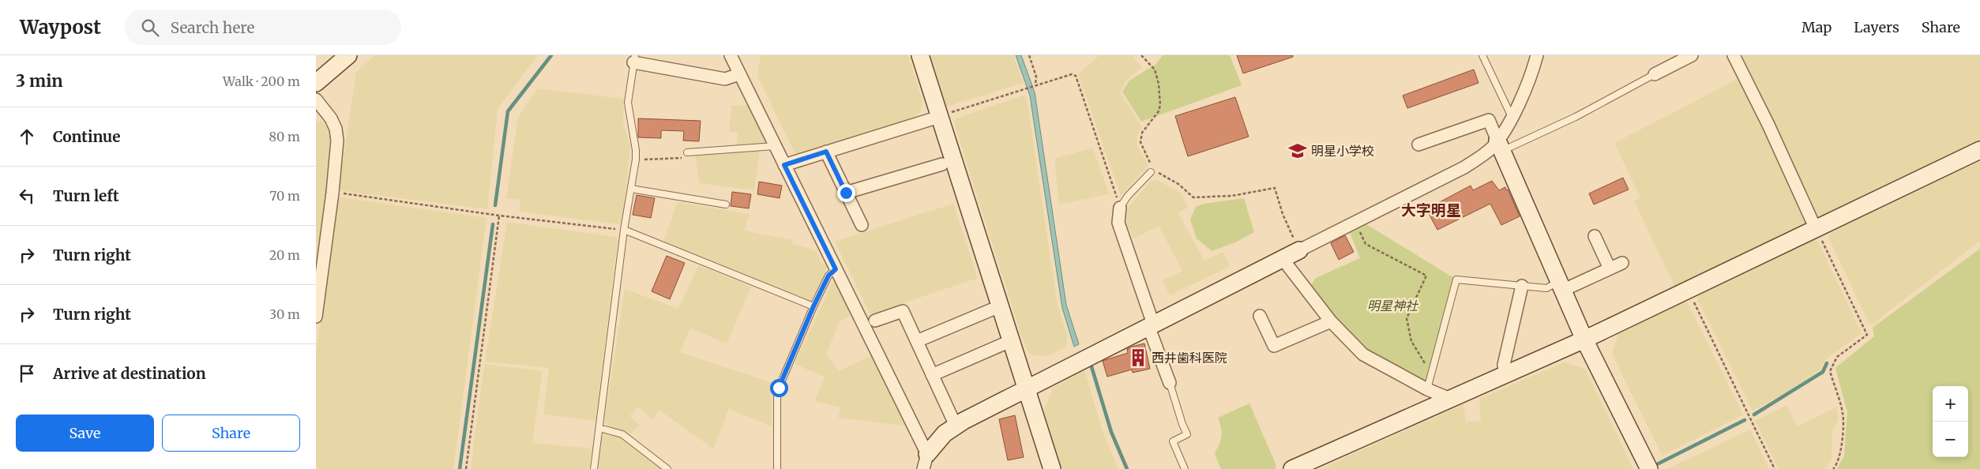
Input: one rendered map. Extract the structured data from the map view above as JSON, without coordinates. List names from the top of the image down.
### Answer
{
  "districts": ["大字明星"],
  "parks": ["明星神社"],
  "places": {
    "school or university": ["明星小学校"],
    "building": ["西井歯科医院"]
  },
  "page": {
    "header": "Waypost",
    "search": "Search here",
    "nav": ["Map", "Layers", "Share"],
    "heading": ["3 min", "Walk · 200 m"],
    "list": [
      ["Continue", "80 m"],
      ["Turn left", "70 m"],
      ["Turn right", "20 m"],
      ["Turn right", "30 m"],
      "Arrive at destination"
    ],
    "map_buttons": ["+", "−"],
    "buttons": ["Save", "Share"]
  }
}
